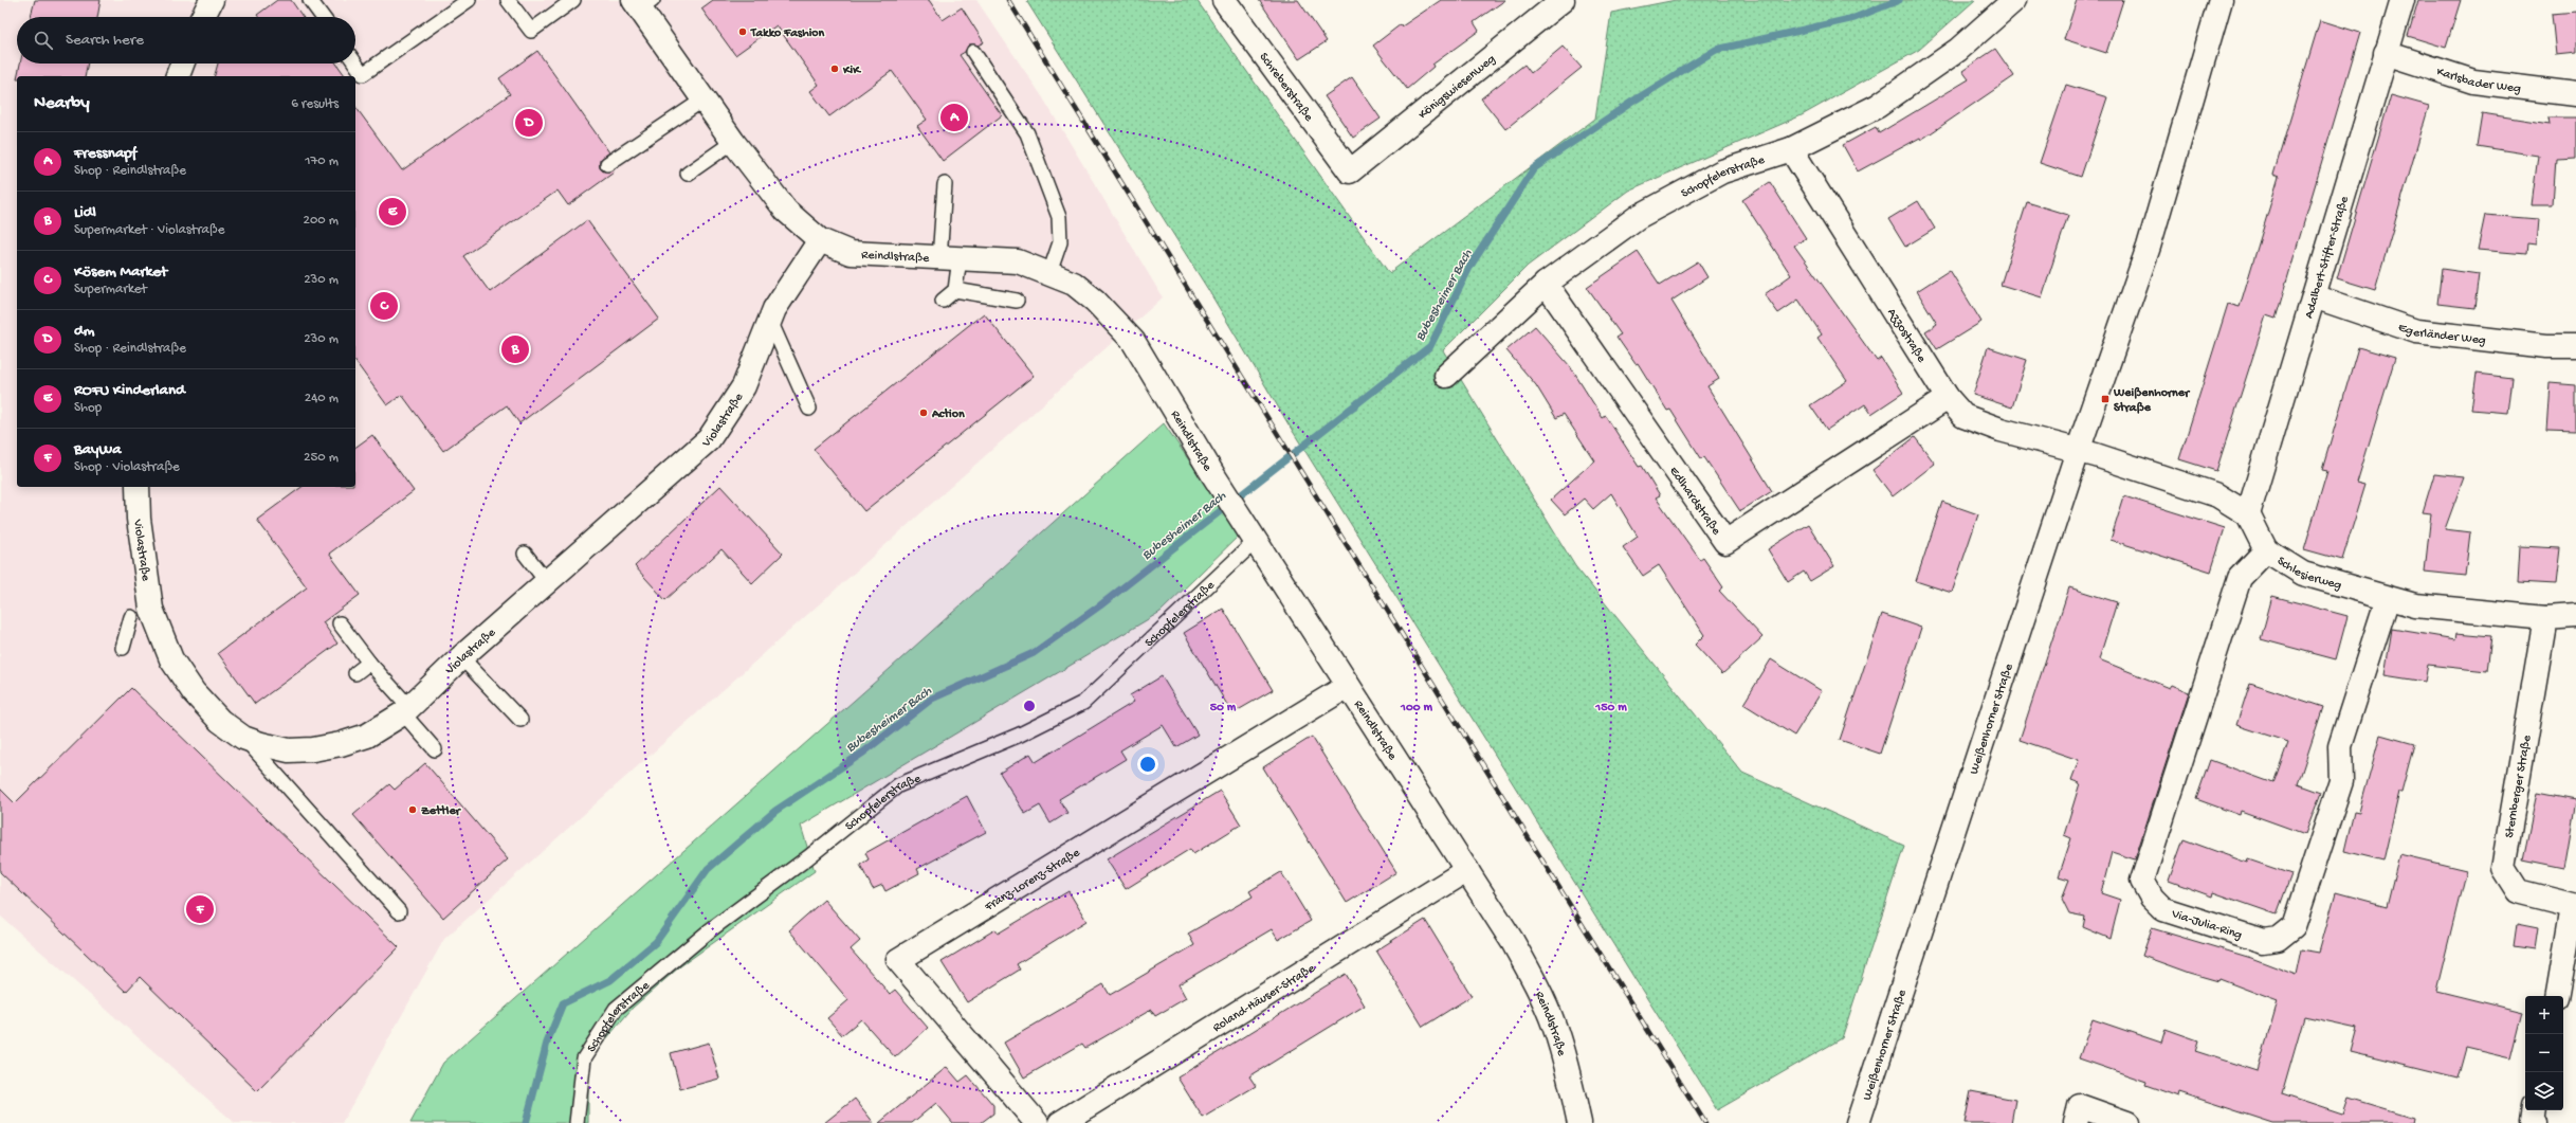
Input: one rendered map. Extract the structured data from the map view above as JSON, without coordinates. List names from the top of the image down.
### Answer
{
  "streets": {
    "street": [
      "Karlsbader Weg",
      "Schreberstraße",
      "Königswiesenweg",
      "Schopfelerstraße",
      "Reindlstraße",
      "Adalbert-Stifter-Straße",
      "Egerländer Weg",
      "Azzostraße",
      "Violastraße",
      "Edlhardstraße",
      "Schlesierweg",
      "Weißenhorner Straße",
      "Sternberger Straße",
      "Franz-Lorenz-Straße",
      "Via-Julia-Ring",
      "Roland-Häuser-Straße"
    ]
  },
  "crossings": [
    ["Karlsbader Weg", "Adalbert-Stifter-Straße"],
    ["Schreberstraße", "Königswiesenweg"],
    ["Schopfelerstraße", "Reindlstraße"],
    ["Schopfelerstraße", "Azzostraße"],
    ["Schopfelerstraße", "Edlhardstraße"],
    ["Reindlstraße", "Violastraße"],
    ["Reindlstraße", "Franz-Lorenz-Straße"],
    ["Reindlstraße", "Roland-Häuser-Straße"],
    ["Adalbert-Stifter-Straße", "Egerländer Weg"],
    ["Adalbert-Stifter-Straße", "Schlesierweg"],
    ["Azzostraße", "Edlhardstraße"],
    ["Azzostraße", "Schlesierweg"],
    ["Azzostraße", "Weißenhorner Straße"],
    ["Schlesierweg", "Weißenhorner Straße"],
    ["Schlesierweg", "Sternberger Straße"],
    ["Schlesierweg", "Via-Julia-Ring"]
  ],
  "water": ["Bubesheimer Bach"],
  "places": {
    "other": [
      "Takko Fashion",
      "KiK",
      "Action",
      "Zettler"
    ],
    "transit": ["Weißenhorner Straße"]
  },
  "page": {
    "search": "Search here",
    "heading": ["Nearby", "6 results"],
    "pins": [
      "A",
      "D",
      "E",
      "C",
      "B",
      "F"
    ],
    "list": [
      {
        "mark": "A",
        "name": "Fressnapf",
        "note": "Shop · Reindlstraße",
        "value": "170 m"
      },
      {
        "mark": "B",
        "name": "Lidl",
        "note": "Supermarket · Violastraße",
        "value": "200 m"
      },
      {
        "mark": "C",
        "name": "Kösem Market",
        "note": "Supermarket",
        "value": "230 m"
      },
      {
        "mark": "D",
        "name": "dm",
        "note": "Shop · Reindlstraße",
        "value": "230 m"
      },
      {
        "mark": "E",
        "name": "ROFU Kinderland",
        "note": "Shop",
        "value": "240 m"
      },
      {
        "mark": "F",
        "name": "BayWa",
        "note": "Shop · Violastraße",
        "value": "250 m"
      }
    ],
    "map_buttons": ["+", "−"]
  },
  "rings": ["50 m", "100 m", "150 m"]
}
